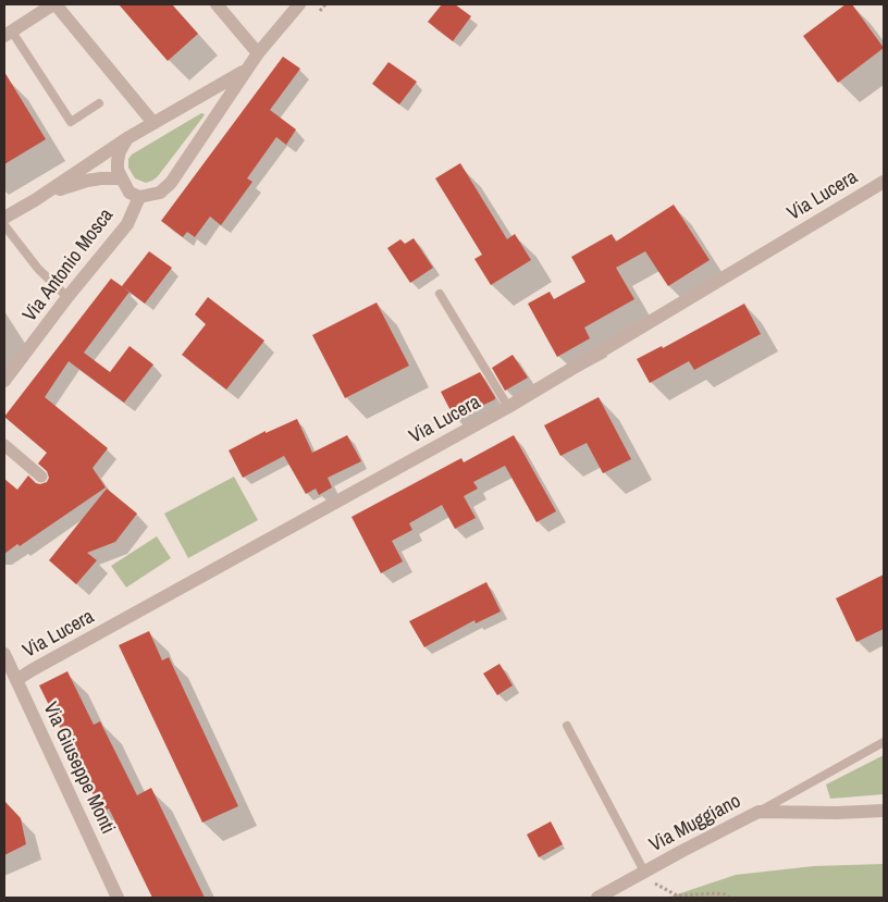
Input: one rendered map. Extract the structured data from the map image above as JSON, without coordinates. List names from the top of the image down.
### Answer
{
  "streets": {
    "street": [
      "Via Lucera",
      "Via Antonio Mosca",
      "Via Giuseppe Monti",
      "Via Muggiano"
    ]
  },
  "crossings": [
    ["Via Lucera", "Via Giuseppe Monti"]
  ]
}
